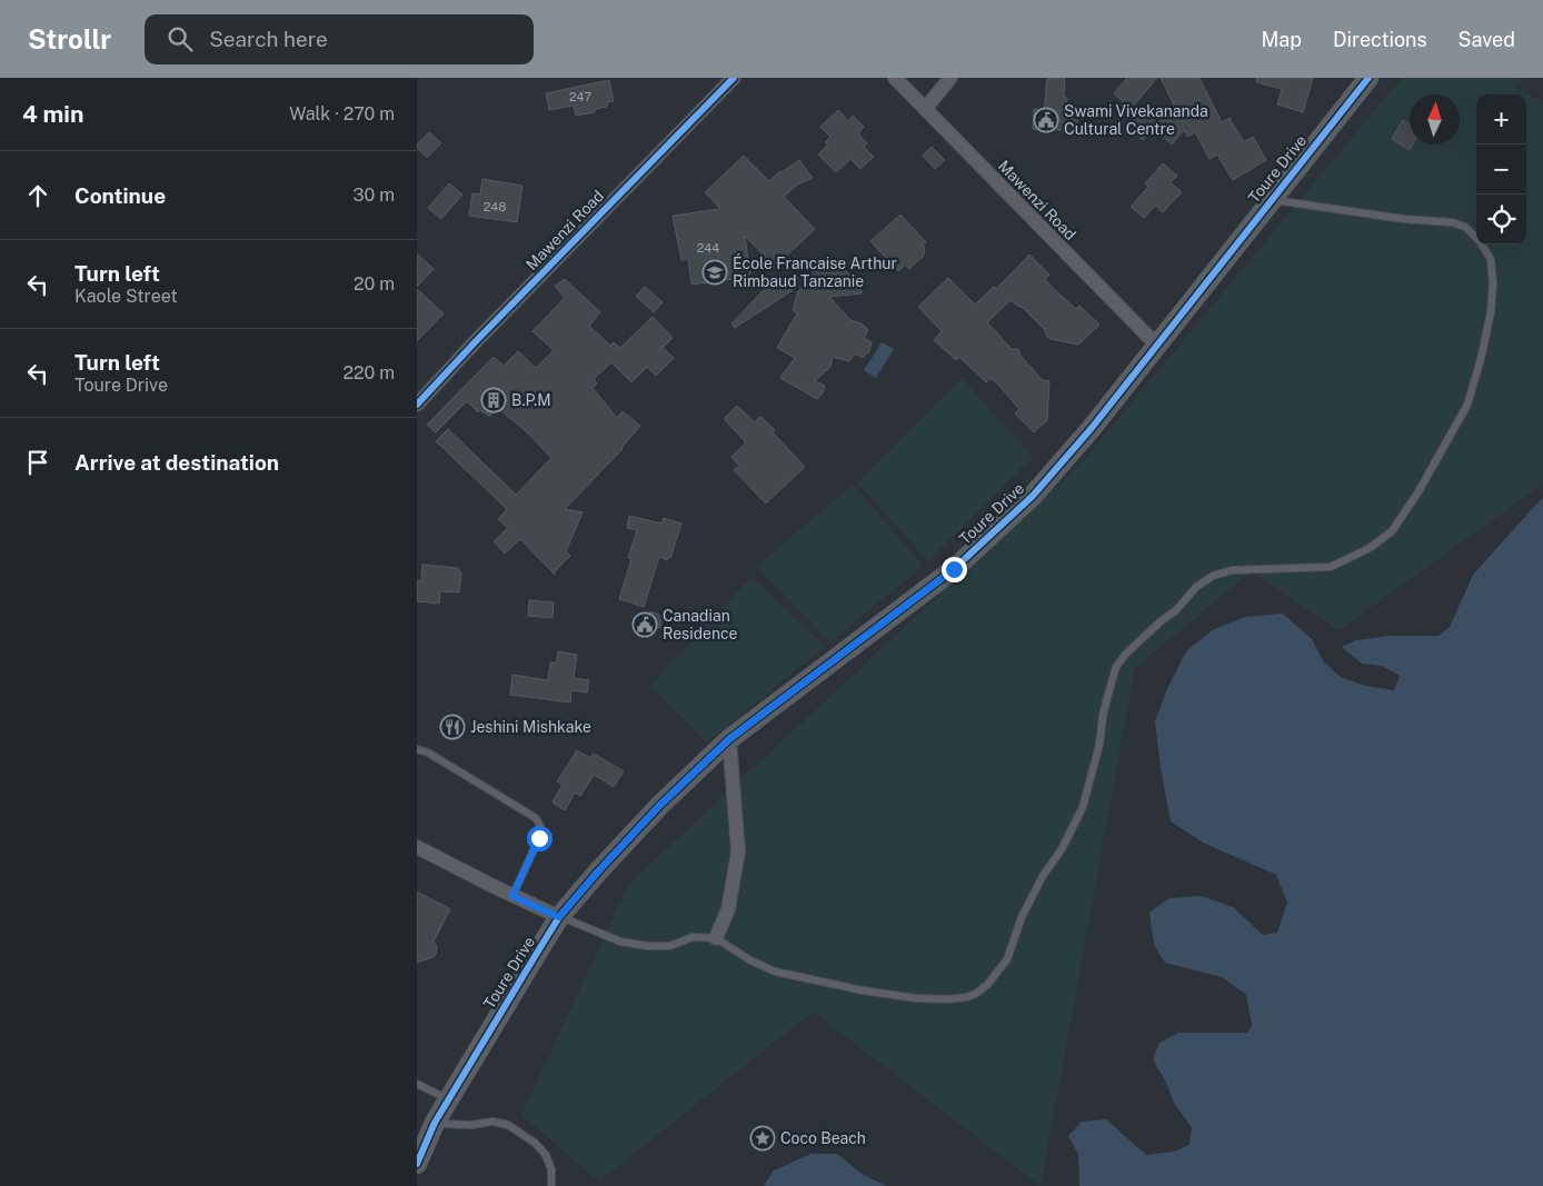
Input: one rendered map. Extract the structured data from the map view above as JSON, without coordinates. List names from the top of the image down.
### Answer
{
  "streets": {
    "street": ["Toure Drive", "Mawenzi Road"]
  },
  "crossings": [
    ["Toure Drive", "Mawenzi Road"]
  ],
  "places": {
    "public building": ["Swami Vivekananda Cultural Centre", "Canadian Residence"],
    "school or university": ["École Francaise Arthur Rimbaud Tanzanie"],
    "building": ["B.P.M"],
    "restaurant": ["Jeshini Mishkake"],
    "place": ["Coco Beach"]
  },
  "house_numbers": ["247", "248", "244"],
  "north": "top",
  "page": {
    "header": "Strollr",
    "search": "Search here",
    "nav": ["Map", "Directions", "Saved"],
    "heading": ["4 min", "Walk · 270 m"],
    "map_buttons": ["+", "−"],
    "list": [
      ["Continue", "30 m"],
      ["Turn left", "Kaole Street", "20 m"],
      ["Turn left", "Toure Drive", "220 m"],
      "Arrive at destination"
    ]
  }
}
